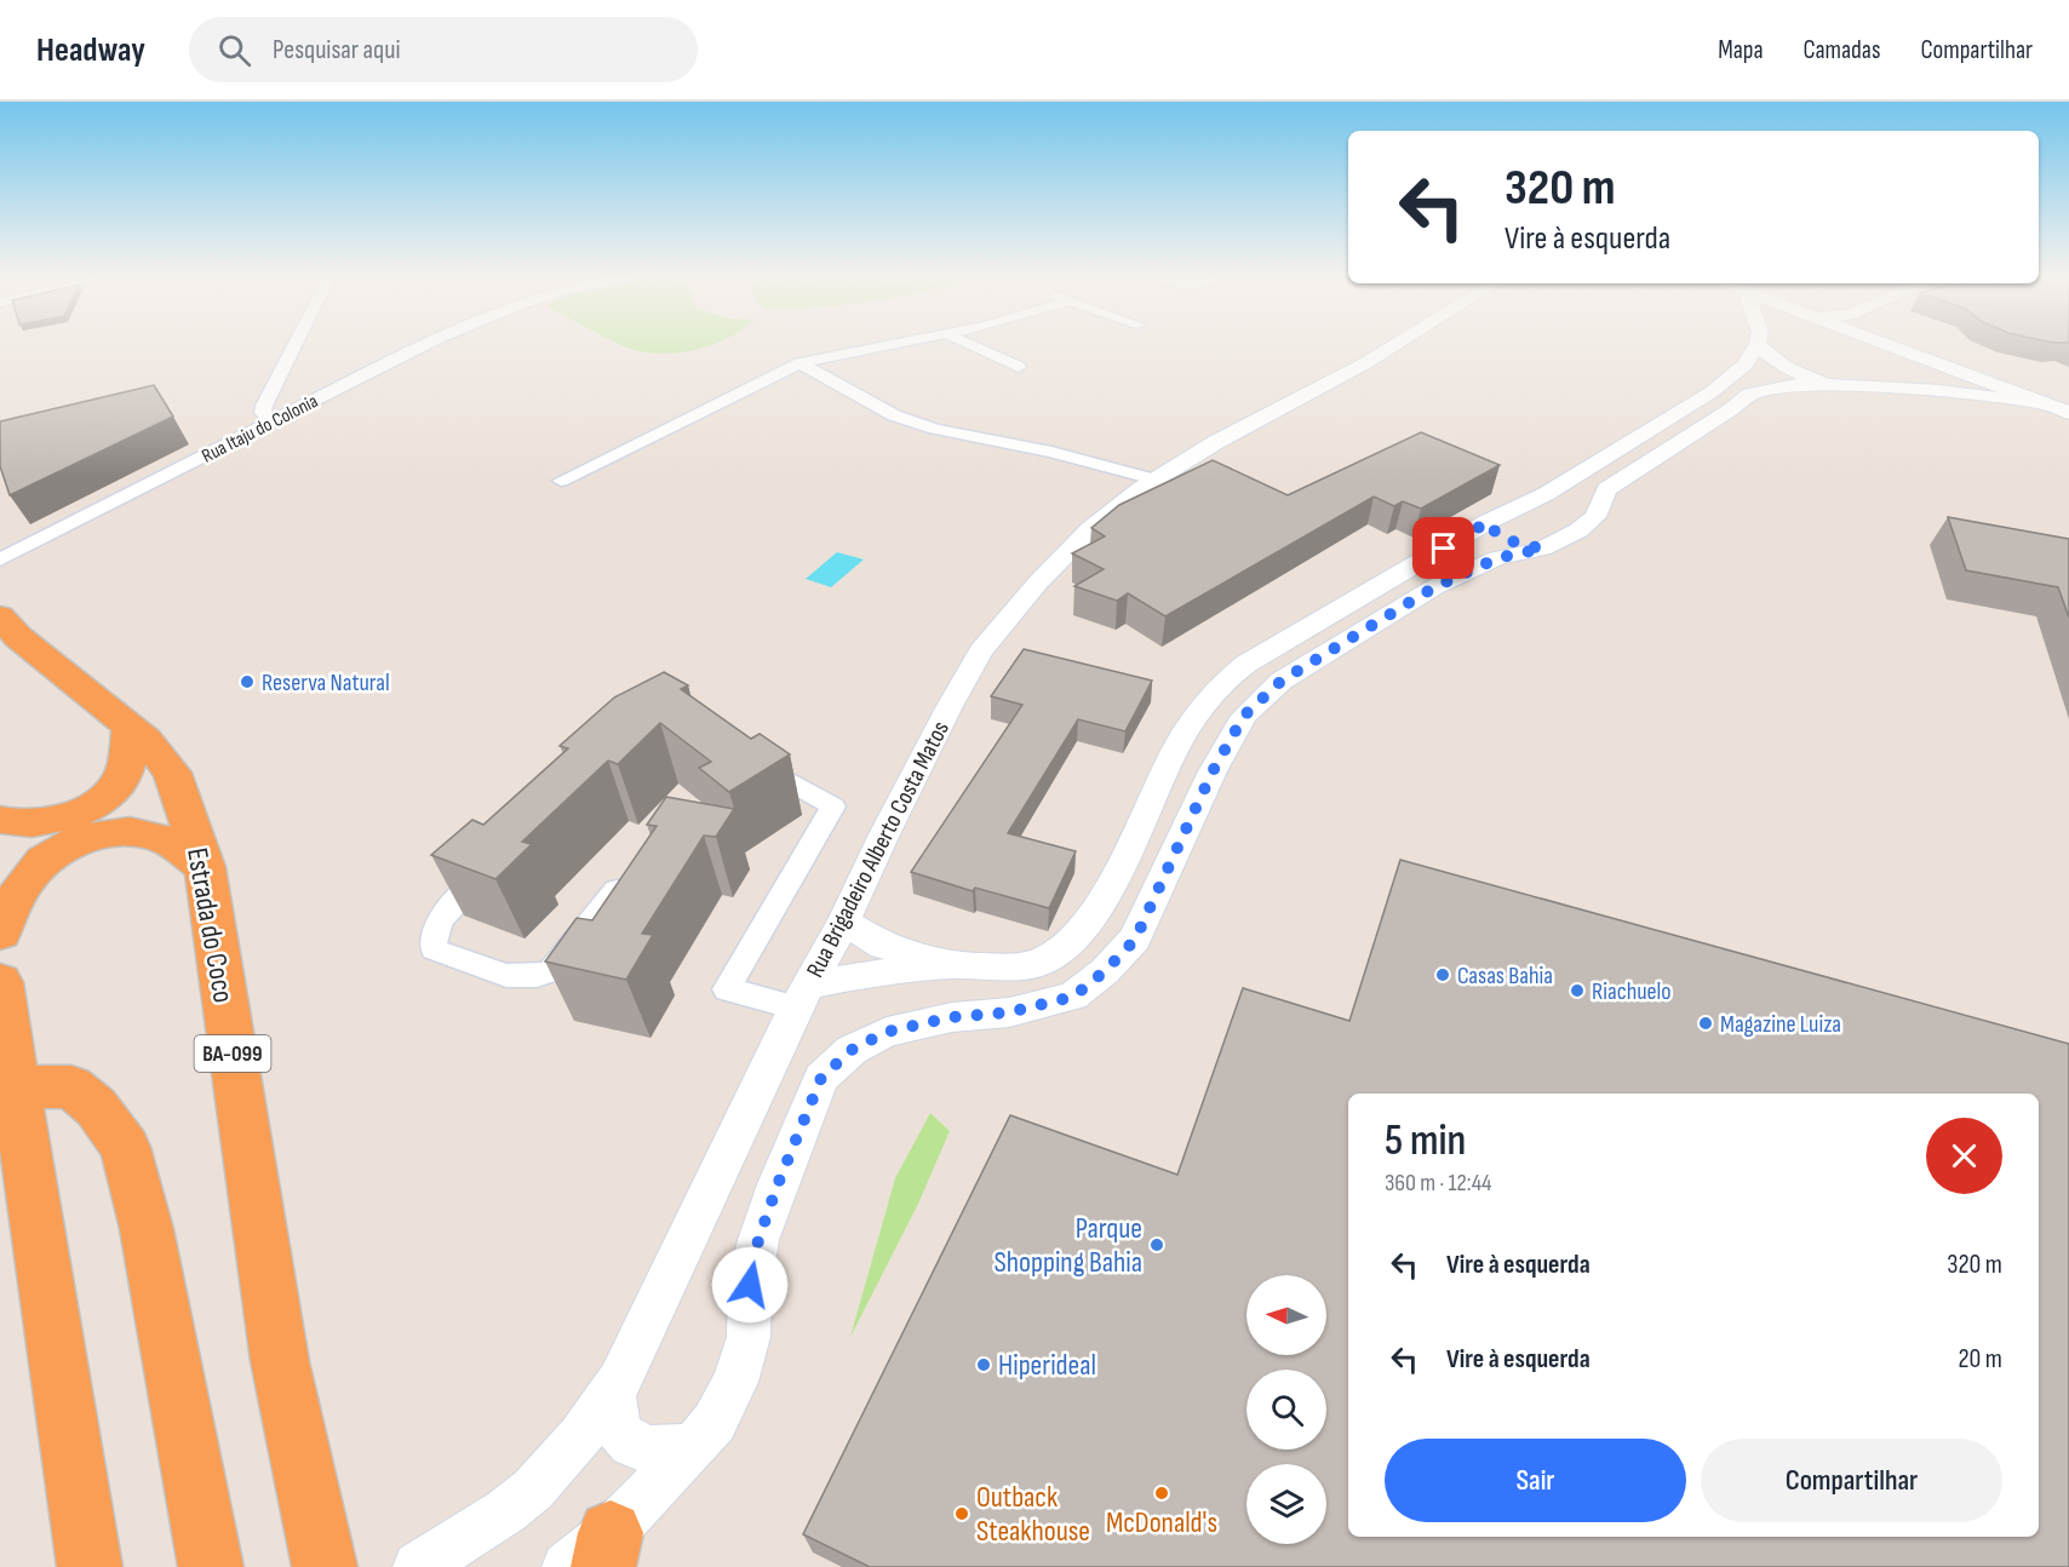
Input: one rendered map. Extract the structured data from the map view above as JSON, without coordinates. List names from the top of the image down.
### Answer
{
  "streets": {
    "highway": ["Estrada do Coco", "BA-099"],
    "street": ["Rua Itaju do Colonia", "Rua Brigadeiro Alberto Costa Matos"]
  },
  "places": [
    "Reserva Natural",
    "Casas Bahia",
    "Riachuelo",
    "Magazine Luiza",
    "Parque Shopping Bahia",
    "Hiperideal",
    "McDonald's",
    "Outback Steakhouse"
  ],
  "north": "left",
  "page": {
    "header": "Headway",
    "search": "Pesquisar aqui",
    "nav": ["Mapa", "Camadas", "Compartilhar"],
    "turn": ["320 m", "Vire à esquerda"],
    "heading": ["5 min", "360 m · 12:44"],
    "list": [
      {
        "name": "Vire à esquerda",
        "value": "320 m"
      },
      {
        "name": "Vire à esquerda",
        "value": "20 m"
      }
    ],
    "buttons": ["Sair", "Compartilhar"]
  }
}
